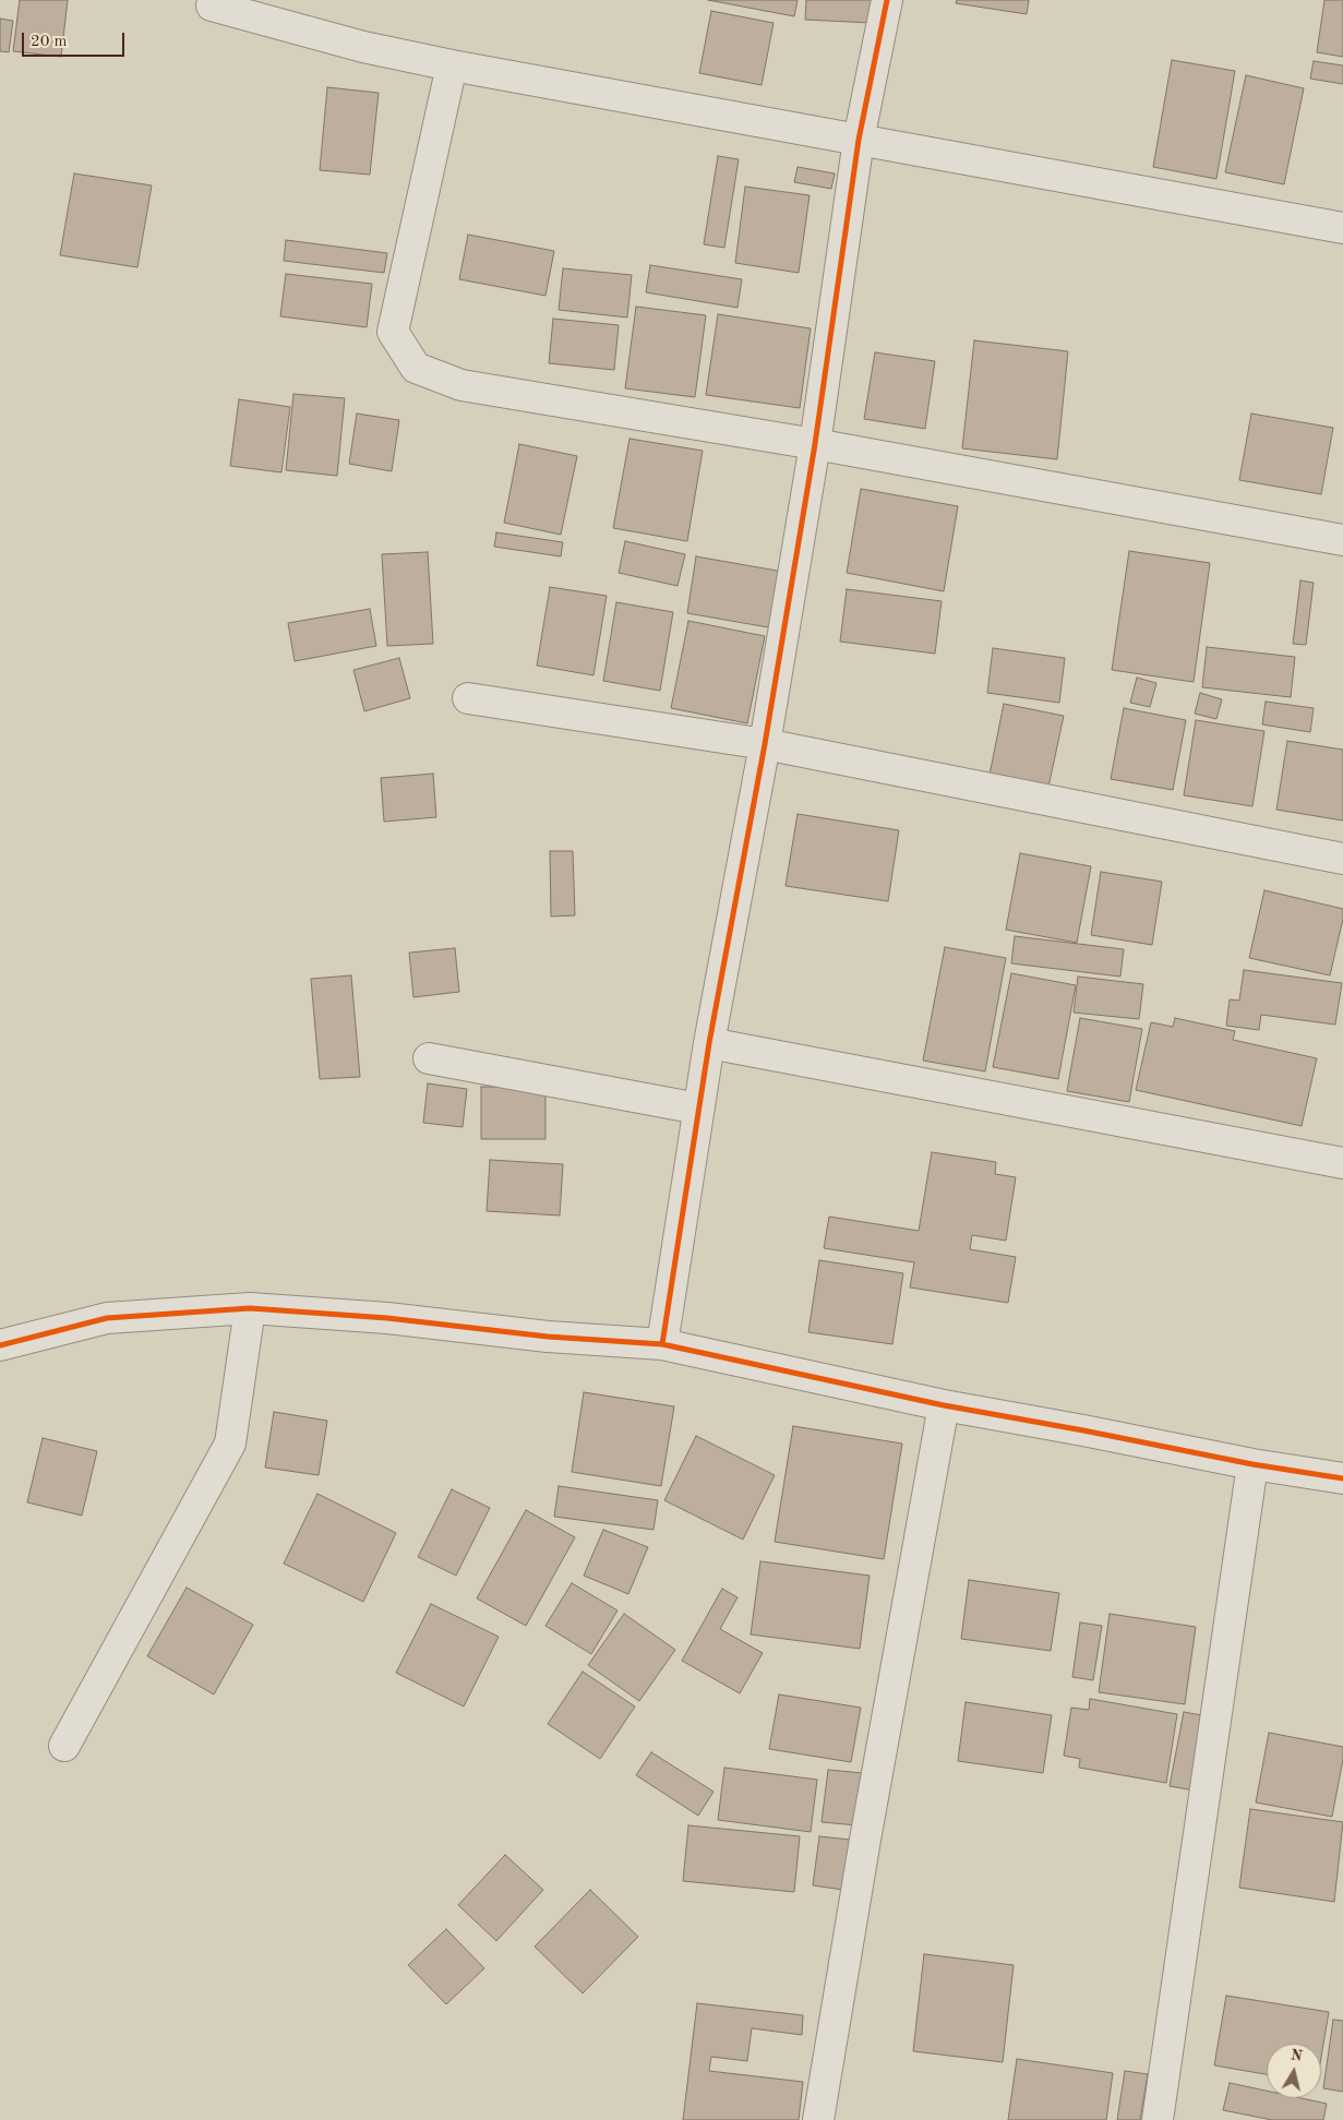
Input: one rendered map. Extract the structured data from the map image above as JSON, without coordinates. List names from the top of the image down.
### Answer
{
  "scale_bar": "20 m",
  "north": "top"
}
